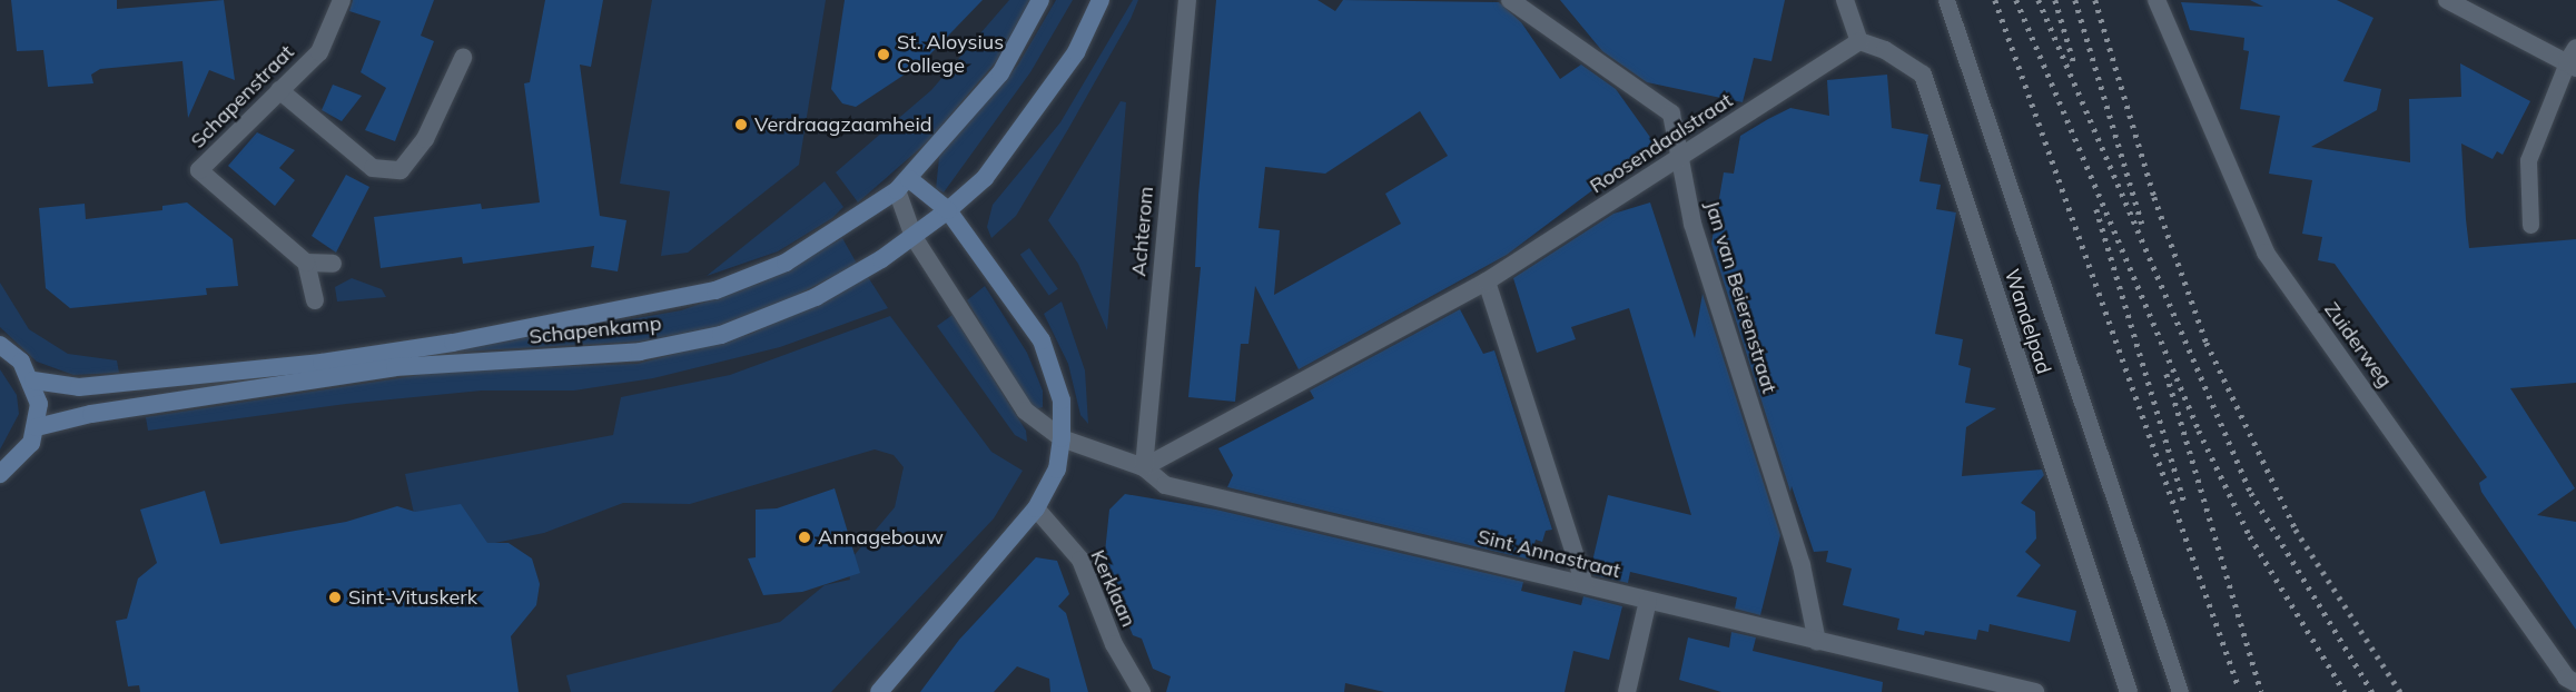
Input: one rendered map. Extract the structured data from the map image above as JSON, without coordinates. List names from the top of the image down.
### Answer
{
  "streets": {
    "main road": ["Schapenkamp"],
    "street": [
      "Schapenstraat",
      "Roosendaalstraat",
      "Achterom",
      "Jan van Beierenstraat",
      "Wandelpad",
      "Zuiderweg",
      "Sint Annastraat",
      "Kerklaan"
    ]
  },
  "crossings": [
    ["Roosendaalstraat", "Achterom"],
    ["Roosendaalstraat", "Jan van Beierenstraat"],
    ["Roosendaalstraat", "Wandelpad"],
    ["Roosendaalstraat", "Sint Annastraat"],
    ["Achterom", "Sint Annastraat"],
    ["Jan van Beierenstraat", "Sint Annastraat"]
  ],
  "places": [
    "St. Aloysius College",
    "Verdraagzaamheid",
    "Annagebouw",
    "Sint-Vituskerk"
  ]
}
